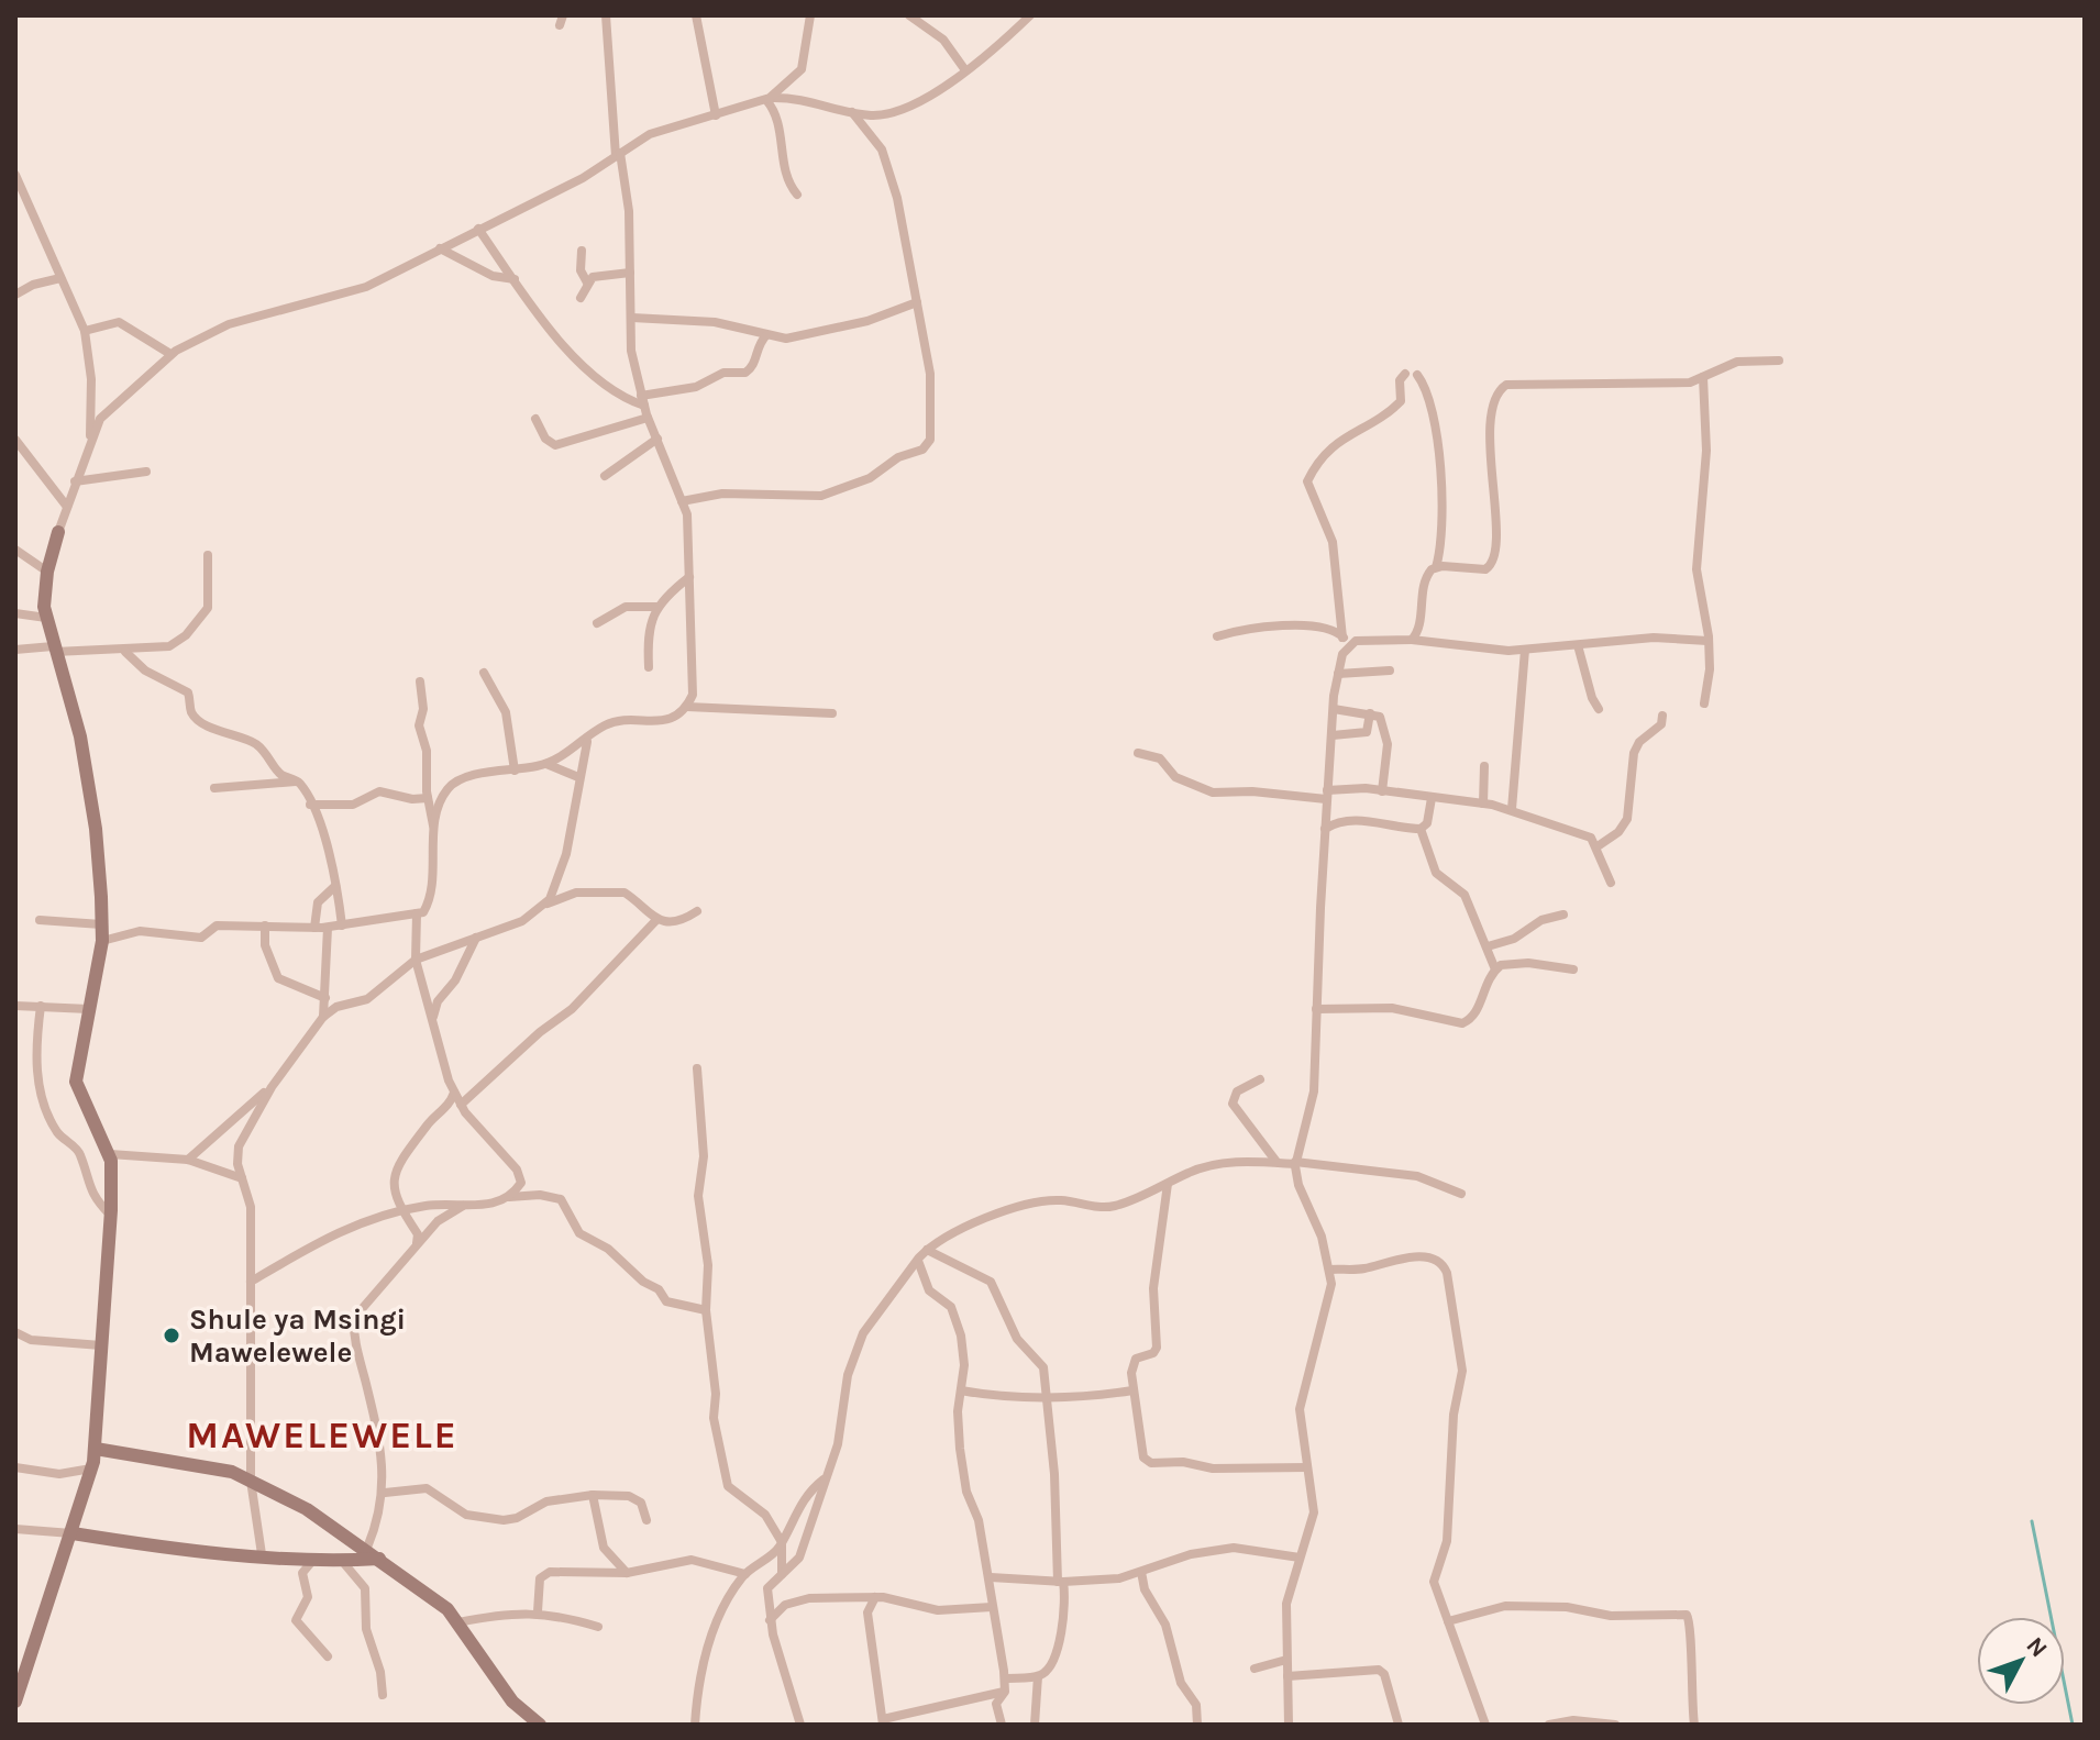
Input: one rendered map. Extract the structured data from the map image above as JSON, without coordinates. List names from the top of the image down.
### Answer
{
  "districts": ["MAWELEWELE"],
  "places": ["Shule ya Msingi Mawelewele"],
  "north": "top right"
}
